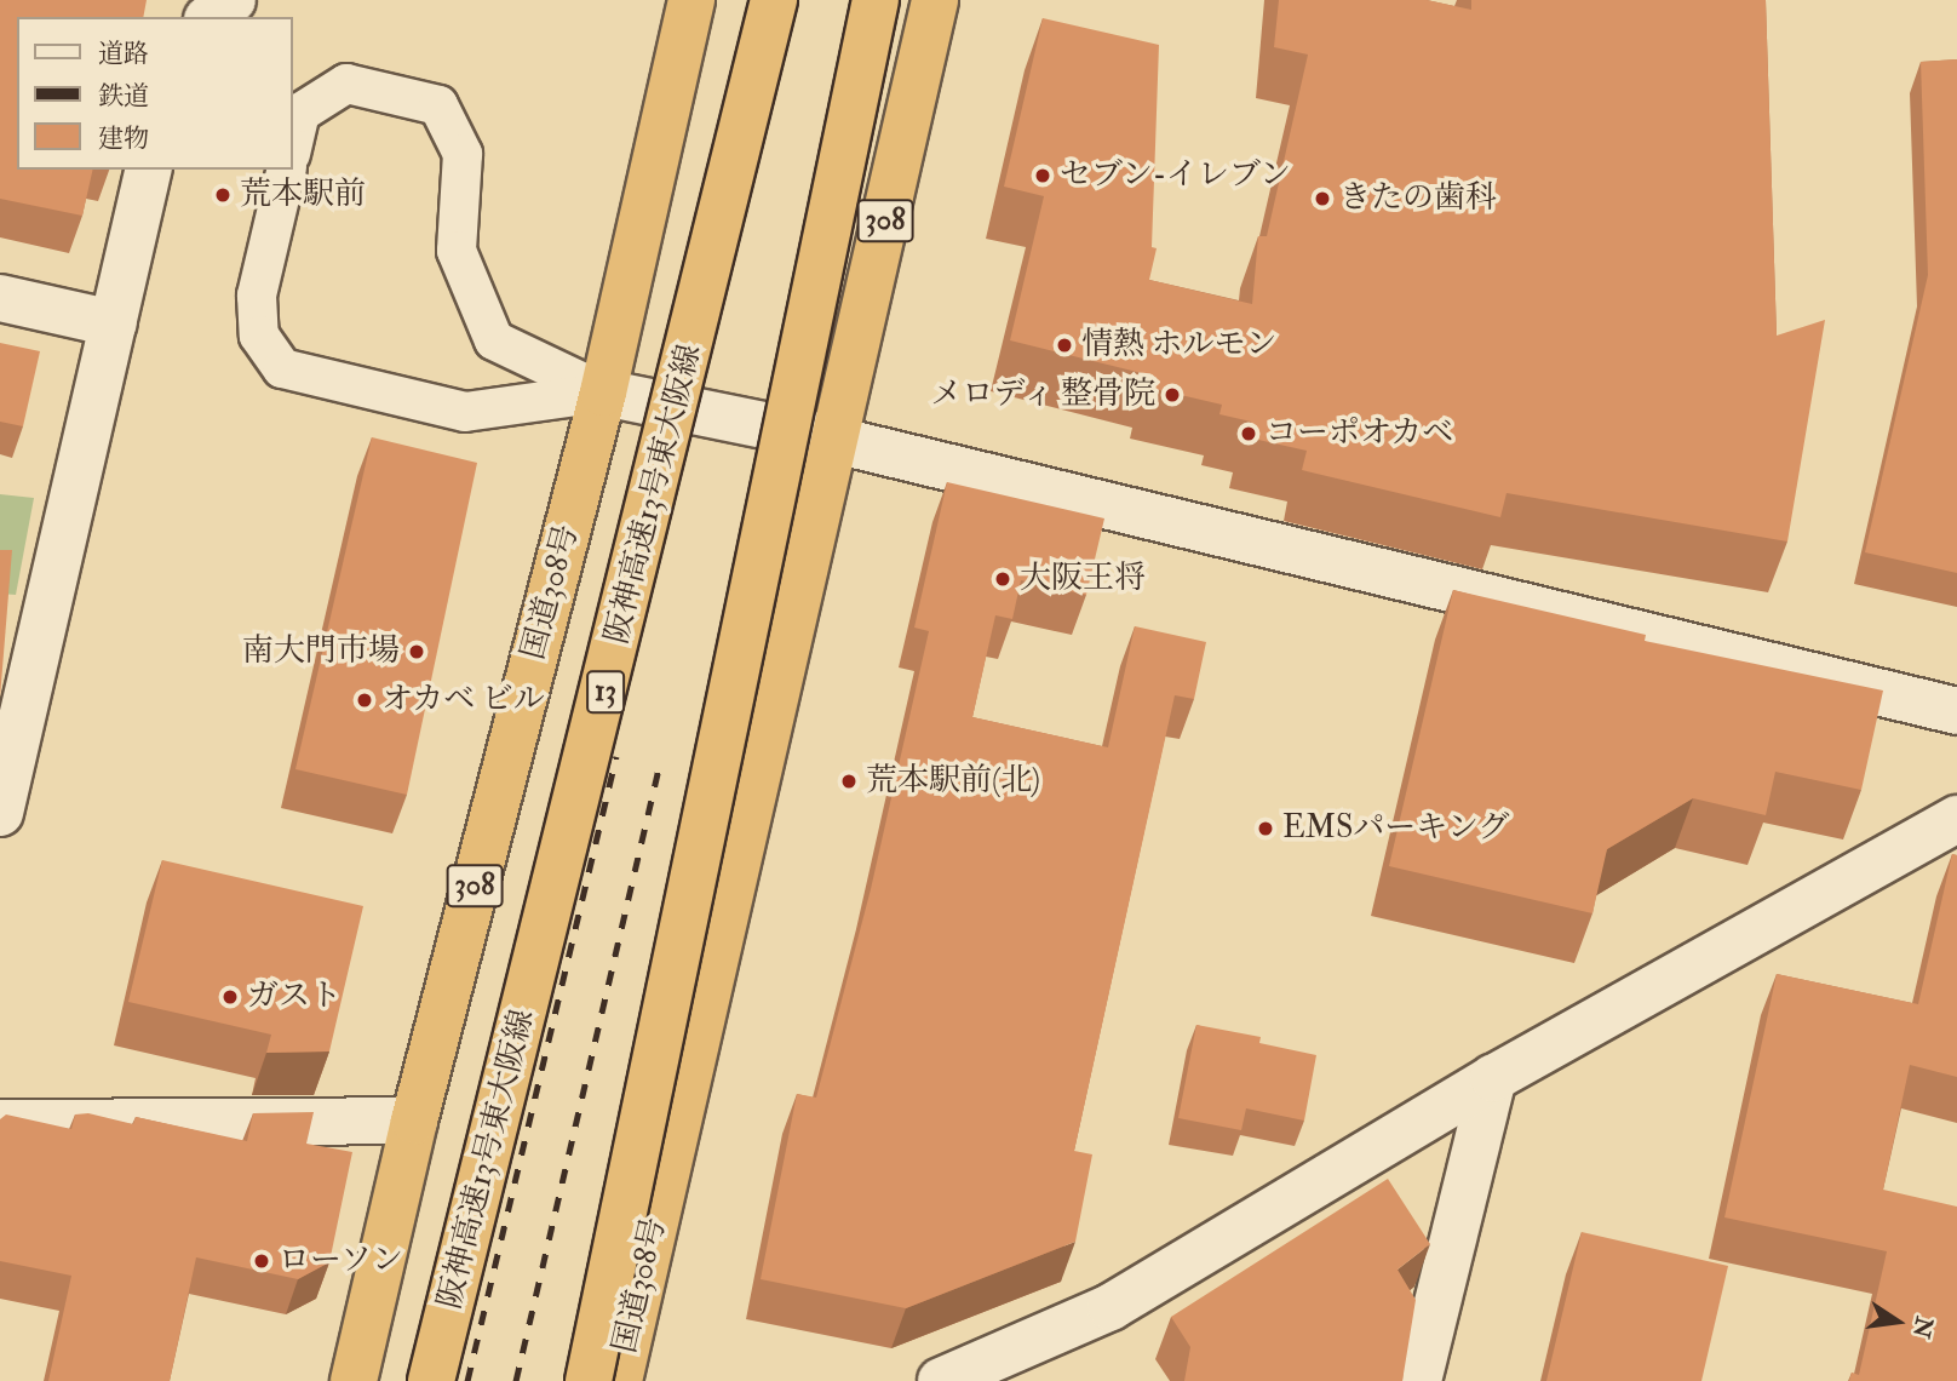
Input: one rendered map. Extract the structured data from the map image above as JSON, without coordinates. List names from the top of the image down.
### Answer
{
  "streets": {
    "highway": [
      "308",
      "阪神高速13号東大阪線",
      "国道308号",
      "13"
    ]
  },
  "places": [
    "セブン-イレブン",
    "荒本駅前",
    "きたの歯科",
    "情熱 ホルモン",
    "メロディ 整骨院",
    "コーポオカベ",
    "大阪王将",
    "南大門市場",
    "オカベ ビル",
    "荒本駅前(北)",
    "EMSパーキング",
    "ガスト",
    "ローソン"
  ],
  "legend": ["道路", "鉄道", "建物"],
  "north": "right"
}
